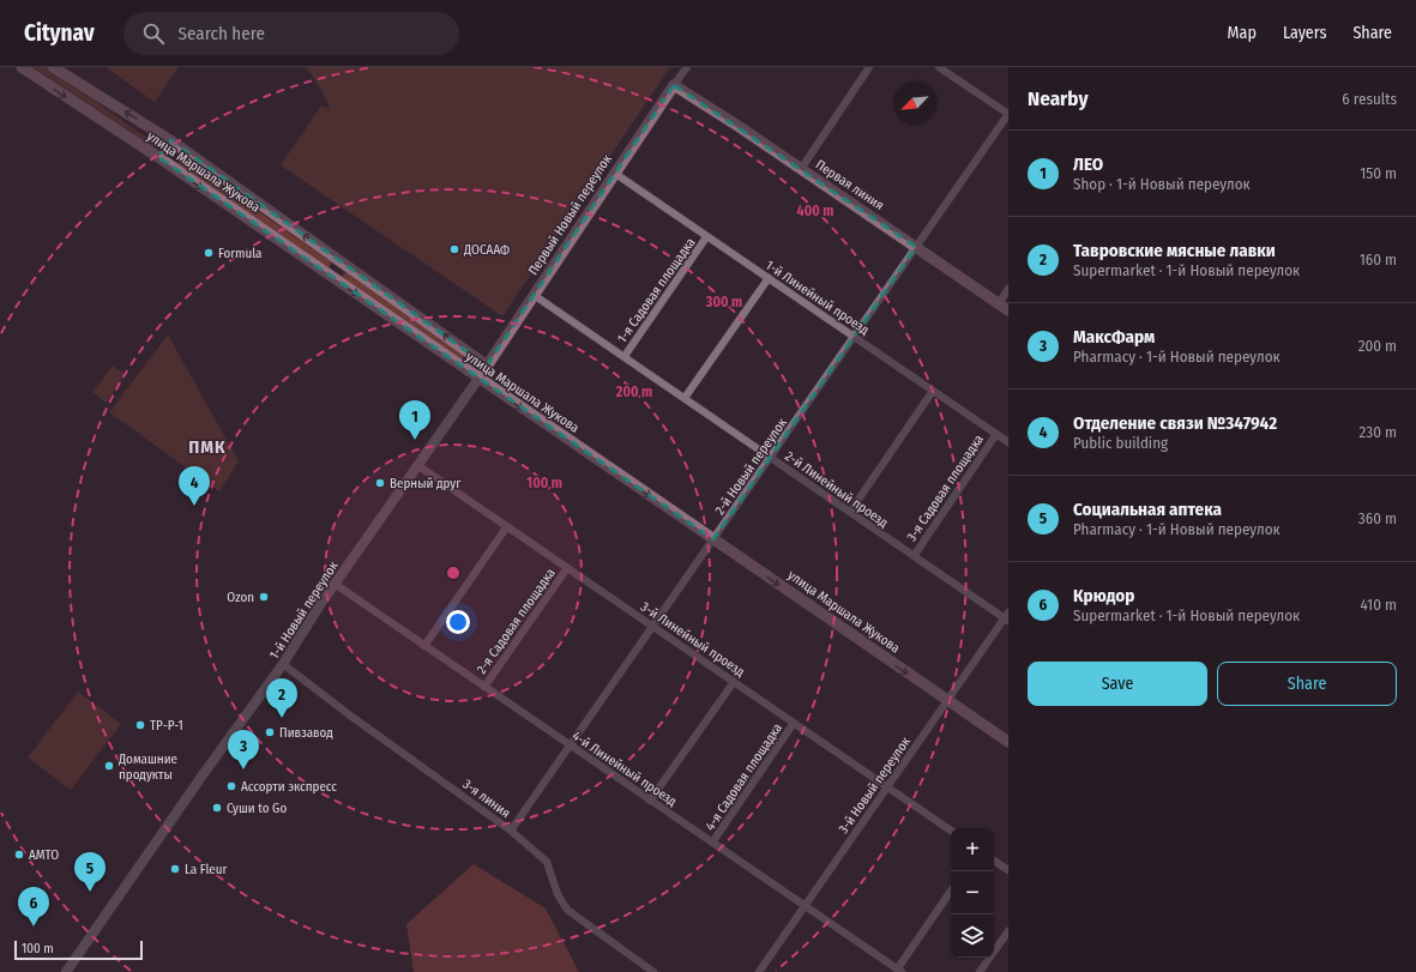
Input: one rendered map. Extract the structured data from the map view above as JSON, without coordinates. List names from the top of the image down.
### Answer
{
  "streets": {
    "main road": ["улица Маршала Жукова", "Первая линия", "Первый Новый переулок"],
    "street": [
      "1-я Садовая площадка",
      "1-й Линейный проезд",
      "2-й Новый переулок",
      "3-я Садовая площадка",
      "2-й Линейный проезд",
      "1-й Новый переулок",
      "2-я Cадовая площадка",
      "3-й Линейный проезд",
      "4-й Линейный проезд",
      "4-я Садовая площадка",
      "3-й Новый переулок",
      "3-я линия"
    ]
  },
  "crossings": [
    ["улица Маршала Жукова", "Первый Новый переулок"],
    ["улица Маршала Жукова", "2-й Новый переулок"],
    ["улица Маршала Жукова", "1-й Новый переулок"],
    ["улица Маршала Жукова", "3-й Новый переулок"],
    ["Первая линия", "Первый Новый переулок"],
    ["Первая линия", "2-й Новый переулок"],
    ["Первый Новый переулок", "1-й Линейный проезд"],
    ["Первый Новый переулок", "2-й Линейный проезд"],
    ["Первый Новый переулок", "1-й Новый переулок"],
    ["1-я Садовая площадка", "1-й Линейный проезд"],
    ["1-я Садовая площадка", "2-й Линейный проезд"],
    ["1-й Линейный проезд", "2-й Новый переулок"],
    ["1-й Линейный проезд", "3-я Садовая площадка"],
    ["2-й Новый переулок", "2-й Линейный проезд"],
    ["2-й Новый переулок", "3-й Линейный проезд"],
    ["2-й Новый переулок", "4-й Линейный проезд"],
    ["2-й Новый переулок", "3-я линия"],
    ["3-я Садовая площадка", "2-й Линейный проезд"],
    ["2-й Линейный проезд", "3-й Новый переулок"],
    ["1-й Новый переулок", "3-й Линейный проезд"],
    ["1-й Новый переулок", "4-й Линейный проезд"],
    ["1-й Новый переулок", "3-я линия"],
    ["2-я Cадовая площадка", "3-й Линейный проезд"],
    ["2-я Cадовая площадка", "4-й Линейный проезд"],
    ["3-й Линейный проезд", "4-я Садовая площадка"],
    ["3-й Линейный проезд", "3-й Новый переулок"],
    ["4-й Линейный проезд", "4-я Садовая площадка"],
    ["4-й Линейный проезд", "3-й Новый переулок"]
  ],
  "districts": ["ПМК"],
  "places": [
    "ДОСААФ",
    "Formula",
    "Верный друг",
    "Ozon",
    "ТР-Р-1",
    "Пивзавод",
    "Домашние продукты",
    "Ассорти экспресс",
    "Суши to Go",
    "АМТО",
    "La Fleur"
  ],
  "scale_bar": "100 m",
  "north": "bottom left",
  "page": {
    "header": "Citynav",
    "search": "Search here",
    "nav": ["Map", "Layers", "Share"],
    "heading": ["Nearby", "6 results"],
    "list": [
      {
        "mark": "1",
        "name": "ЛЕО",
        "note": "Shop · 1-й Новый переулок",
        "value": "150 m"
      },
      {
        "mark": "2",
        "name": "Тавровские мясные лавки",
        "note": "Supermarket · 1-й Новый переулок",
        "value": "160 m"
      },
      {
        "mark": "3",
        "name": "МаксФарм",
        "note": "Pharmacy · 1-й Новый переулок",
        "value": "200 m"
      },
      {
        "mark": "4",
        "name": "Отделение связи №347942",
        "note": "Public building",
        "value": "230 m"
      },
      {
        "mark": "5",
        "name": "Социальная аптека",
        "note": "Pharmacy · 1-й Новый переулок",
        "value": "360 m"
      },
      {
        "mark": "6",
        "name": "Крюдор",
        "note": "Supermarket · 1-й Новый переулок",
        "value": "410 m"
      }
    ],
    "pins": [
      "1",
      "4",
      "2",
      "3",
      "5",
      "6"
    ],
    "buttons": ["Save", "Share"],
    "map_buttons": ["+", "−"],
    "scale": "100 m"
  },
  "rings": [
    "400 m",
    "300 m",
    "200 m",
    "100 m"
  ]
}
